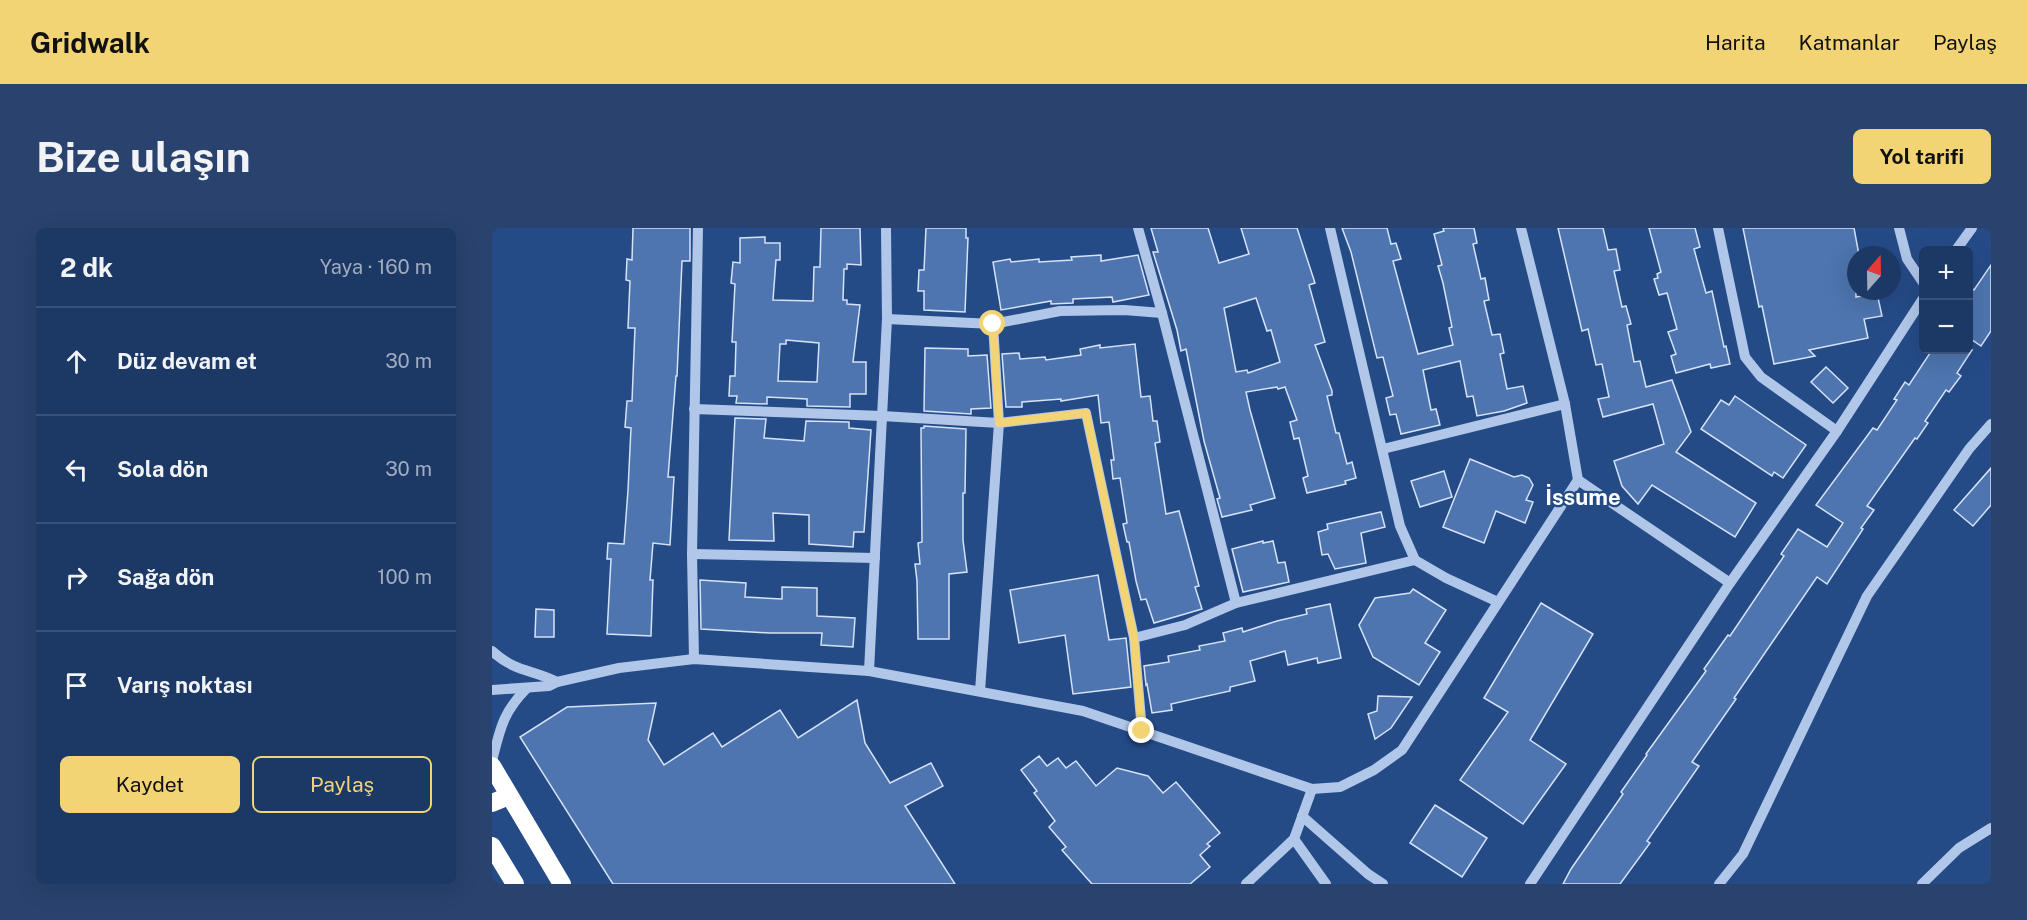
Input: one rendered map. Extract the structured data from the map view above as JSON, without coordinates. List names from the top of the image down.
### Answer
{
  "districts": ["İssume"],
  "north": "top",
  "page": {
    "header": "Gridwalk",
    "nav": ["Harita", "Katmanlar", "Paylaş"],
    "buttons": [
      "Yol tarifi",
      ["Kaydet", "Paylaş"]
    ],
    "title": "Bize ulaşın",
    "heading": ["2 dk", "Yaya · 160 m"],
    "map_buttons": ["+", "−"],
    "list": [
      ["Düz devam et", "30 m"],
      ["Sola dön", "30 m"],
      ["Sağa dön", "100 m"],
      "Varış noktası"
    ]
  }
}
